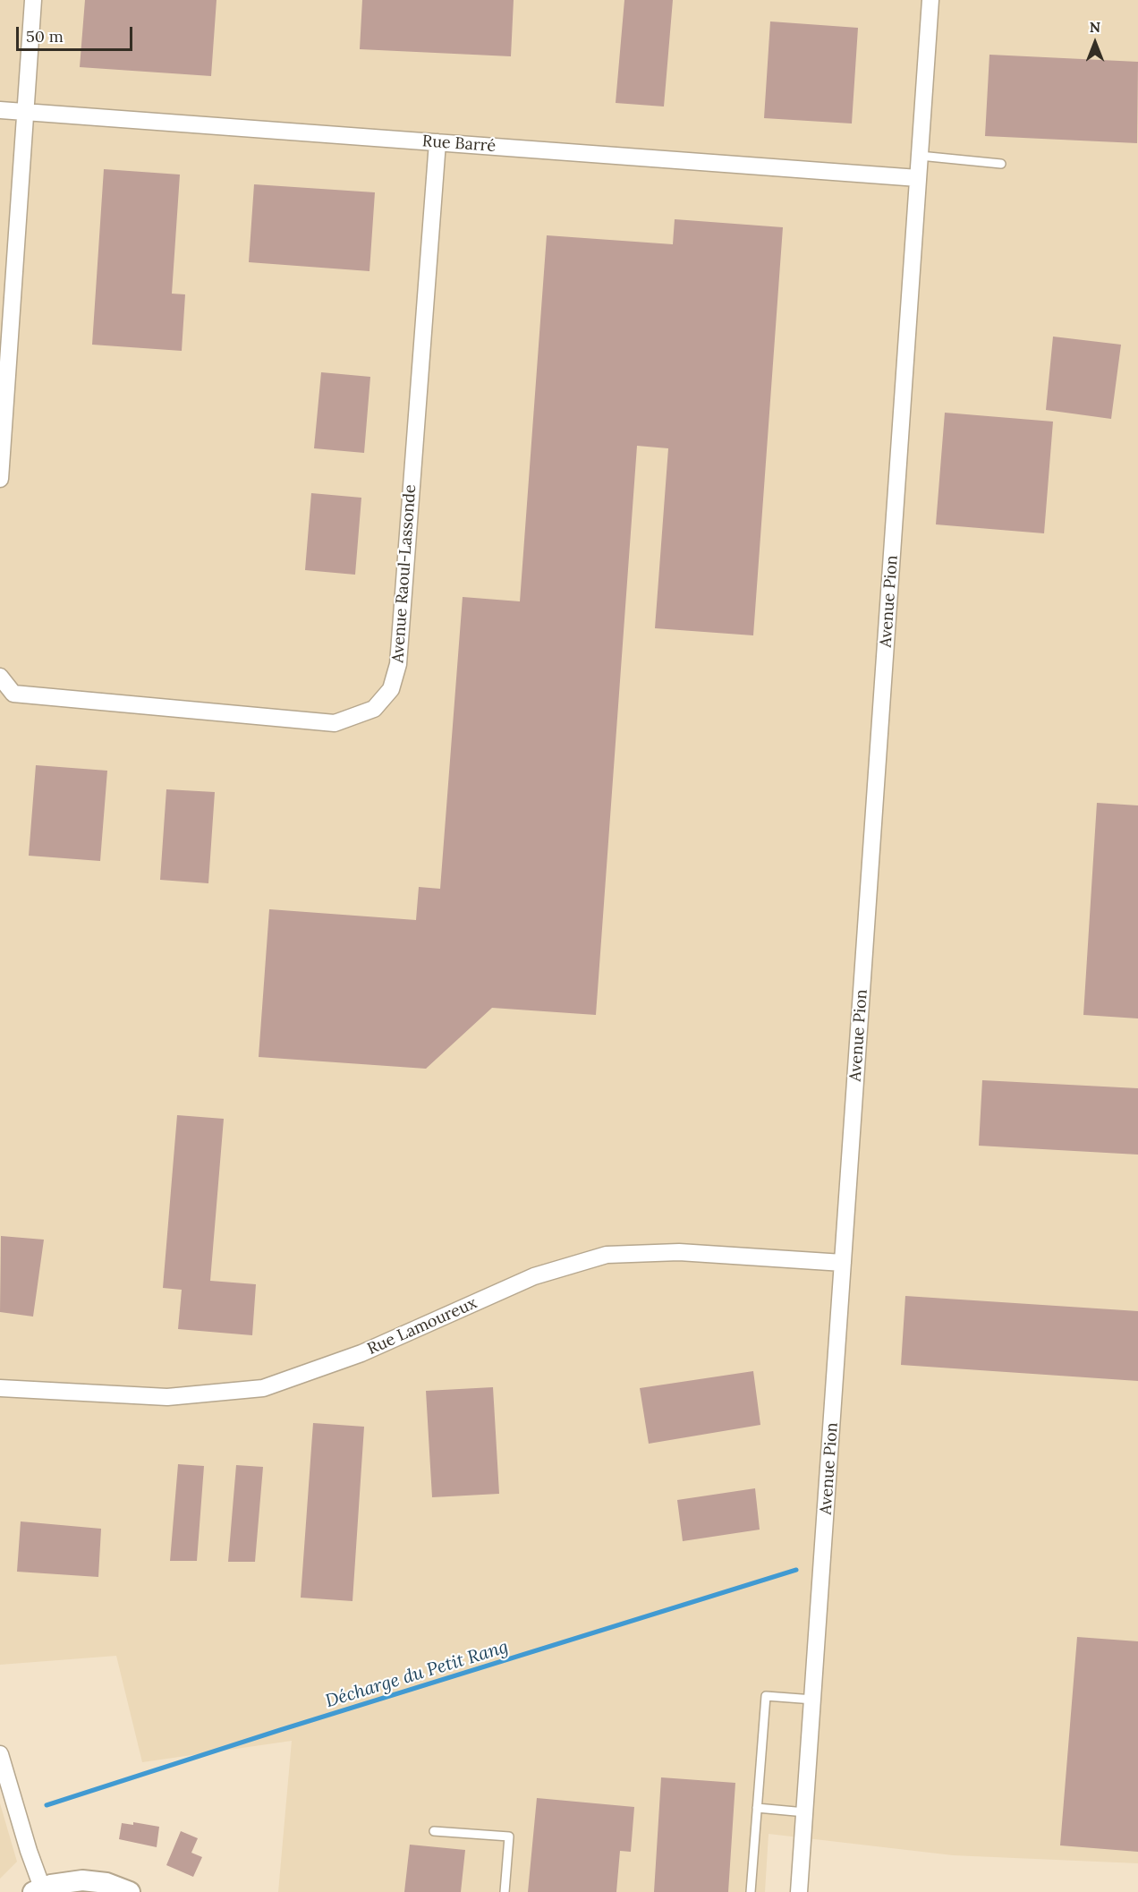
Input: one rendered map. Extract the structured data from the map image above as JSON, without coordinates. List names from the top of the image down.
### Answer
{
  "streets": {
    "street": [
      "Rue Barré",
      "Avenue Raoul-Lassonde",
      "Avenue Pion",
      "Rue Lamoureux"
    ]
  },
  "crossings": [
    ["Rue Barré", "Avenue Raoul-Lassonde"],
    ["Rue Barré", "Avenue Pion"],
    ["Avenue Pion", "Rue Lamoureux"]
  ],
  "water": ["Décharge du Petit Rang"],
  "scale_bar": "50 m",
  "north": "top"
}
